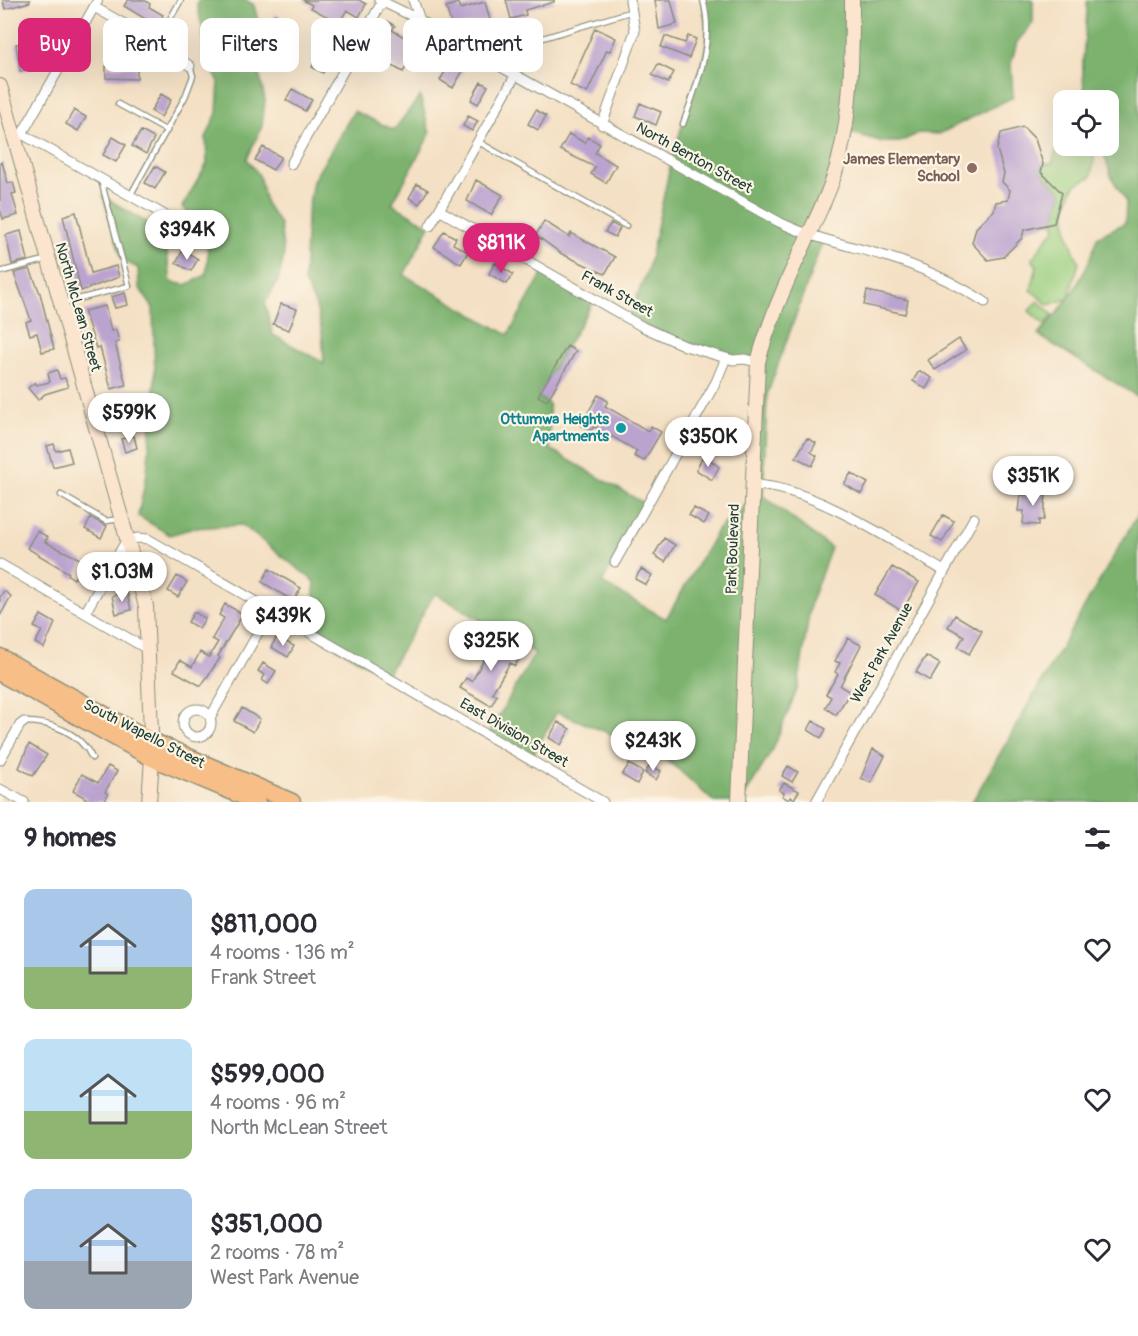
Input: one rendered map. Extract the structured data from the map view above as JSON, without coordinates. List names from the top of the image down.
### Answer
{
  "streets": {
    "highway": ["South Wapello Street"],
    "main road": ["North McLean Street", "Park Boulevard"],
    "street": [
      "North Benton Street",
      "Frank Street",
      "West Park Avenue",
      "East Division Street"
    ]
  },
  "crossings": [
    ["North Benton Street", "Park Boulevard"],
    ["Frank Street", "Park Boulevard"],
    ["North McLean Street", "East Division Street"],
    ["North McLean Street", "South Wapello Street"]
  ],
  "places": ["James Elementary School", "Ottumwa Heights Apartments"],
  "page": {
    "chip": [
      "Buy",
      "Rent",
      "Filters",
      "New",
      "Apartment"
    ],
    "price": [
      "$394K",
      "$811K",
      "$599K",
      "$350K",
      "$351K",
      "$1.03M",
      "$439K",
      "$325K",
      "$243K"
    ],
    "heading": "9 homes",
    "list": [
      {
        "name": "$811,000",
        "note": "4 rooms · 136 m² · Frank Street"
      },
      {
        "name": "$599,000",
        "note": "4 rooms · 96 m² · North McLean Street"
      },
      {
        "name": "$351,000",
        "note": "2 rooms · 78 m² · West Park Avenue"
      }
    ]
  }
}
